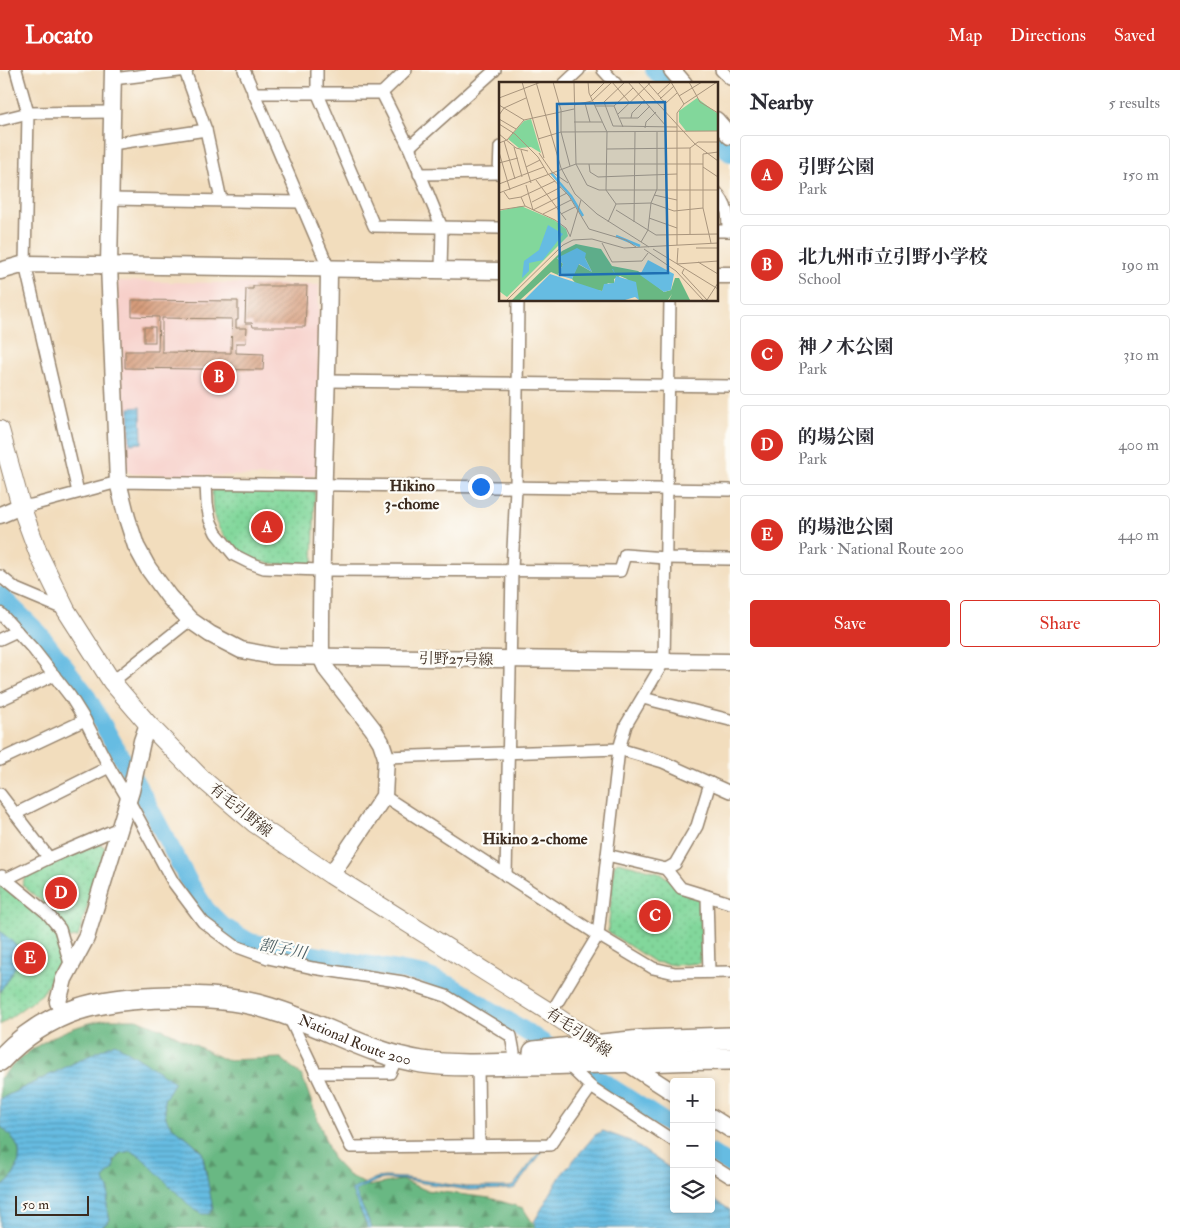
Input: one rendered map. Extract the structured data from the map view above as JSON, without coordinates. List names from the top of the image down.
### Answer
{
  "streets": {
    "highway": ["National Route 200"],
    "main road": ["有毛引野線"],
    "street": ["引野27号線"]
  },
  "crossings": [
    ["有毛引野線", "National Route 200"]
  ],
  "districts": ["Hikino 3-chome", "Hikino 2-chome"],
  "water": ["割子川"],
  "scale_bar": "50 m",
  "page": {
    "header": "Locato",
    "nav": ["Map", "Directions", "Saved"],
    "heading": ["Nearby", "5 results"],
    "list": [
      {
        "mark": "A",
        "name": "引野公園",
        "note": "Park",
        "value": "150 m"
      },
      {
        "mark": "B",
        "name": "北九州市立引野小学校",
        "note": "School",
        "value": "190 m"
      },
      {
        "mark": "C",
        "name": "神ノ木公園",
        "note": "Park",
        "value": "310 m"
      },
      {
        "mark": "D",
        "name": "的場公園",
        "note": "Park",
        "value": "400 m"
      },
      {
        "mark": "E",
        "name": "的場池公園",
        "note": "Park · National Route 200",
        "value": "440 m"
      }
    ],
    "pins": [
      "B",
      "A",
      "D",
      "C",
      "E"
    ],
    "buttons": ["Save", "Share"],
    "map_buttons": ["+", "−"],
    "scale": "50 m"
  }
}
